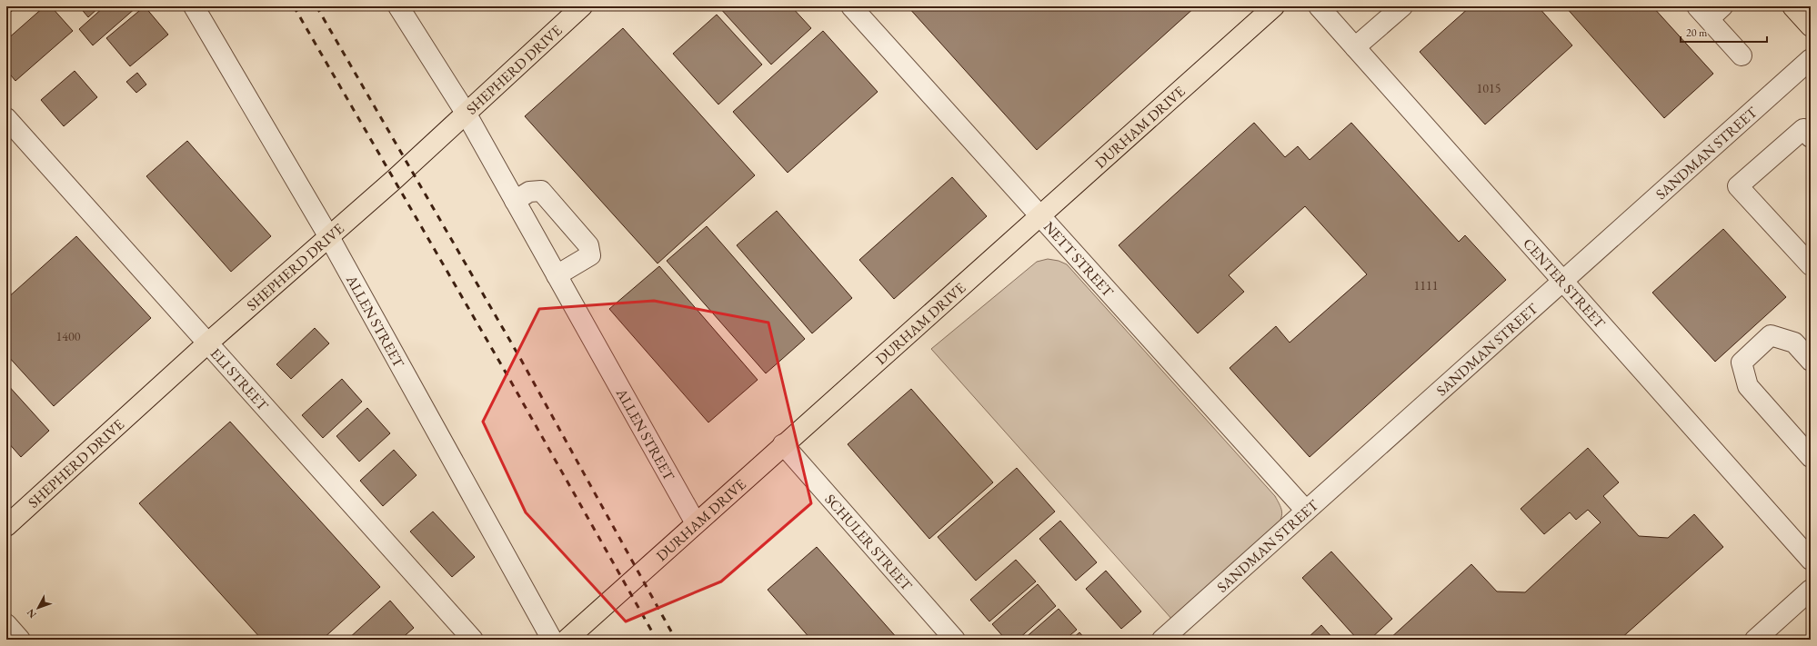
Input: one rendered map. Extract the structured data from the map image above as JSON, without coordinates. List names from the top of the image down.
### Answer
{
  "streets": {
    "main road": ["SHEPHERD DRIVE", "DURHAM DRIVE"],
    "street": [
      "SANDMAN STREET",
      "NETT STREET",
      "CENTER STREET",
      "ALLEN STREET",
      "ELI STREET",
      "SCHULER STREET"
    ]
  },
  "crossings": [
    ["SHEPHERD DRIVE", "ALLEN STREET"],
    ["SHEPHERD DRIVE", "ELI STREET"],
    ["DURHAM DRIVE", "NETT STREET"],
    ["DURHAM DRIVE", "ALLEN STREET"],
    ["DURHAM DRIVE", "SCHULER STREET"],
    ["SANDMAN STREET", "NETT STREET"],
    ["SANDMAN STREET", "CENTER STREET"]
  ],
  "house_numbers": ["1015", "1111", "1400"],
  "scale_bar": "20 m",
  "north": "bottom left"
}
